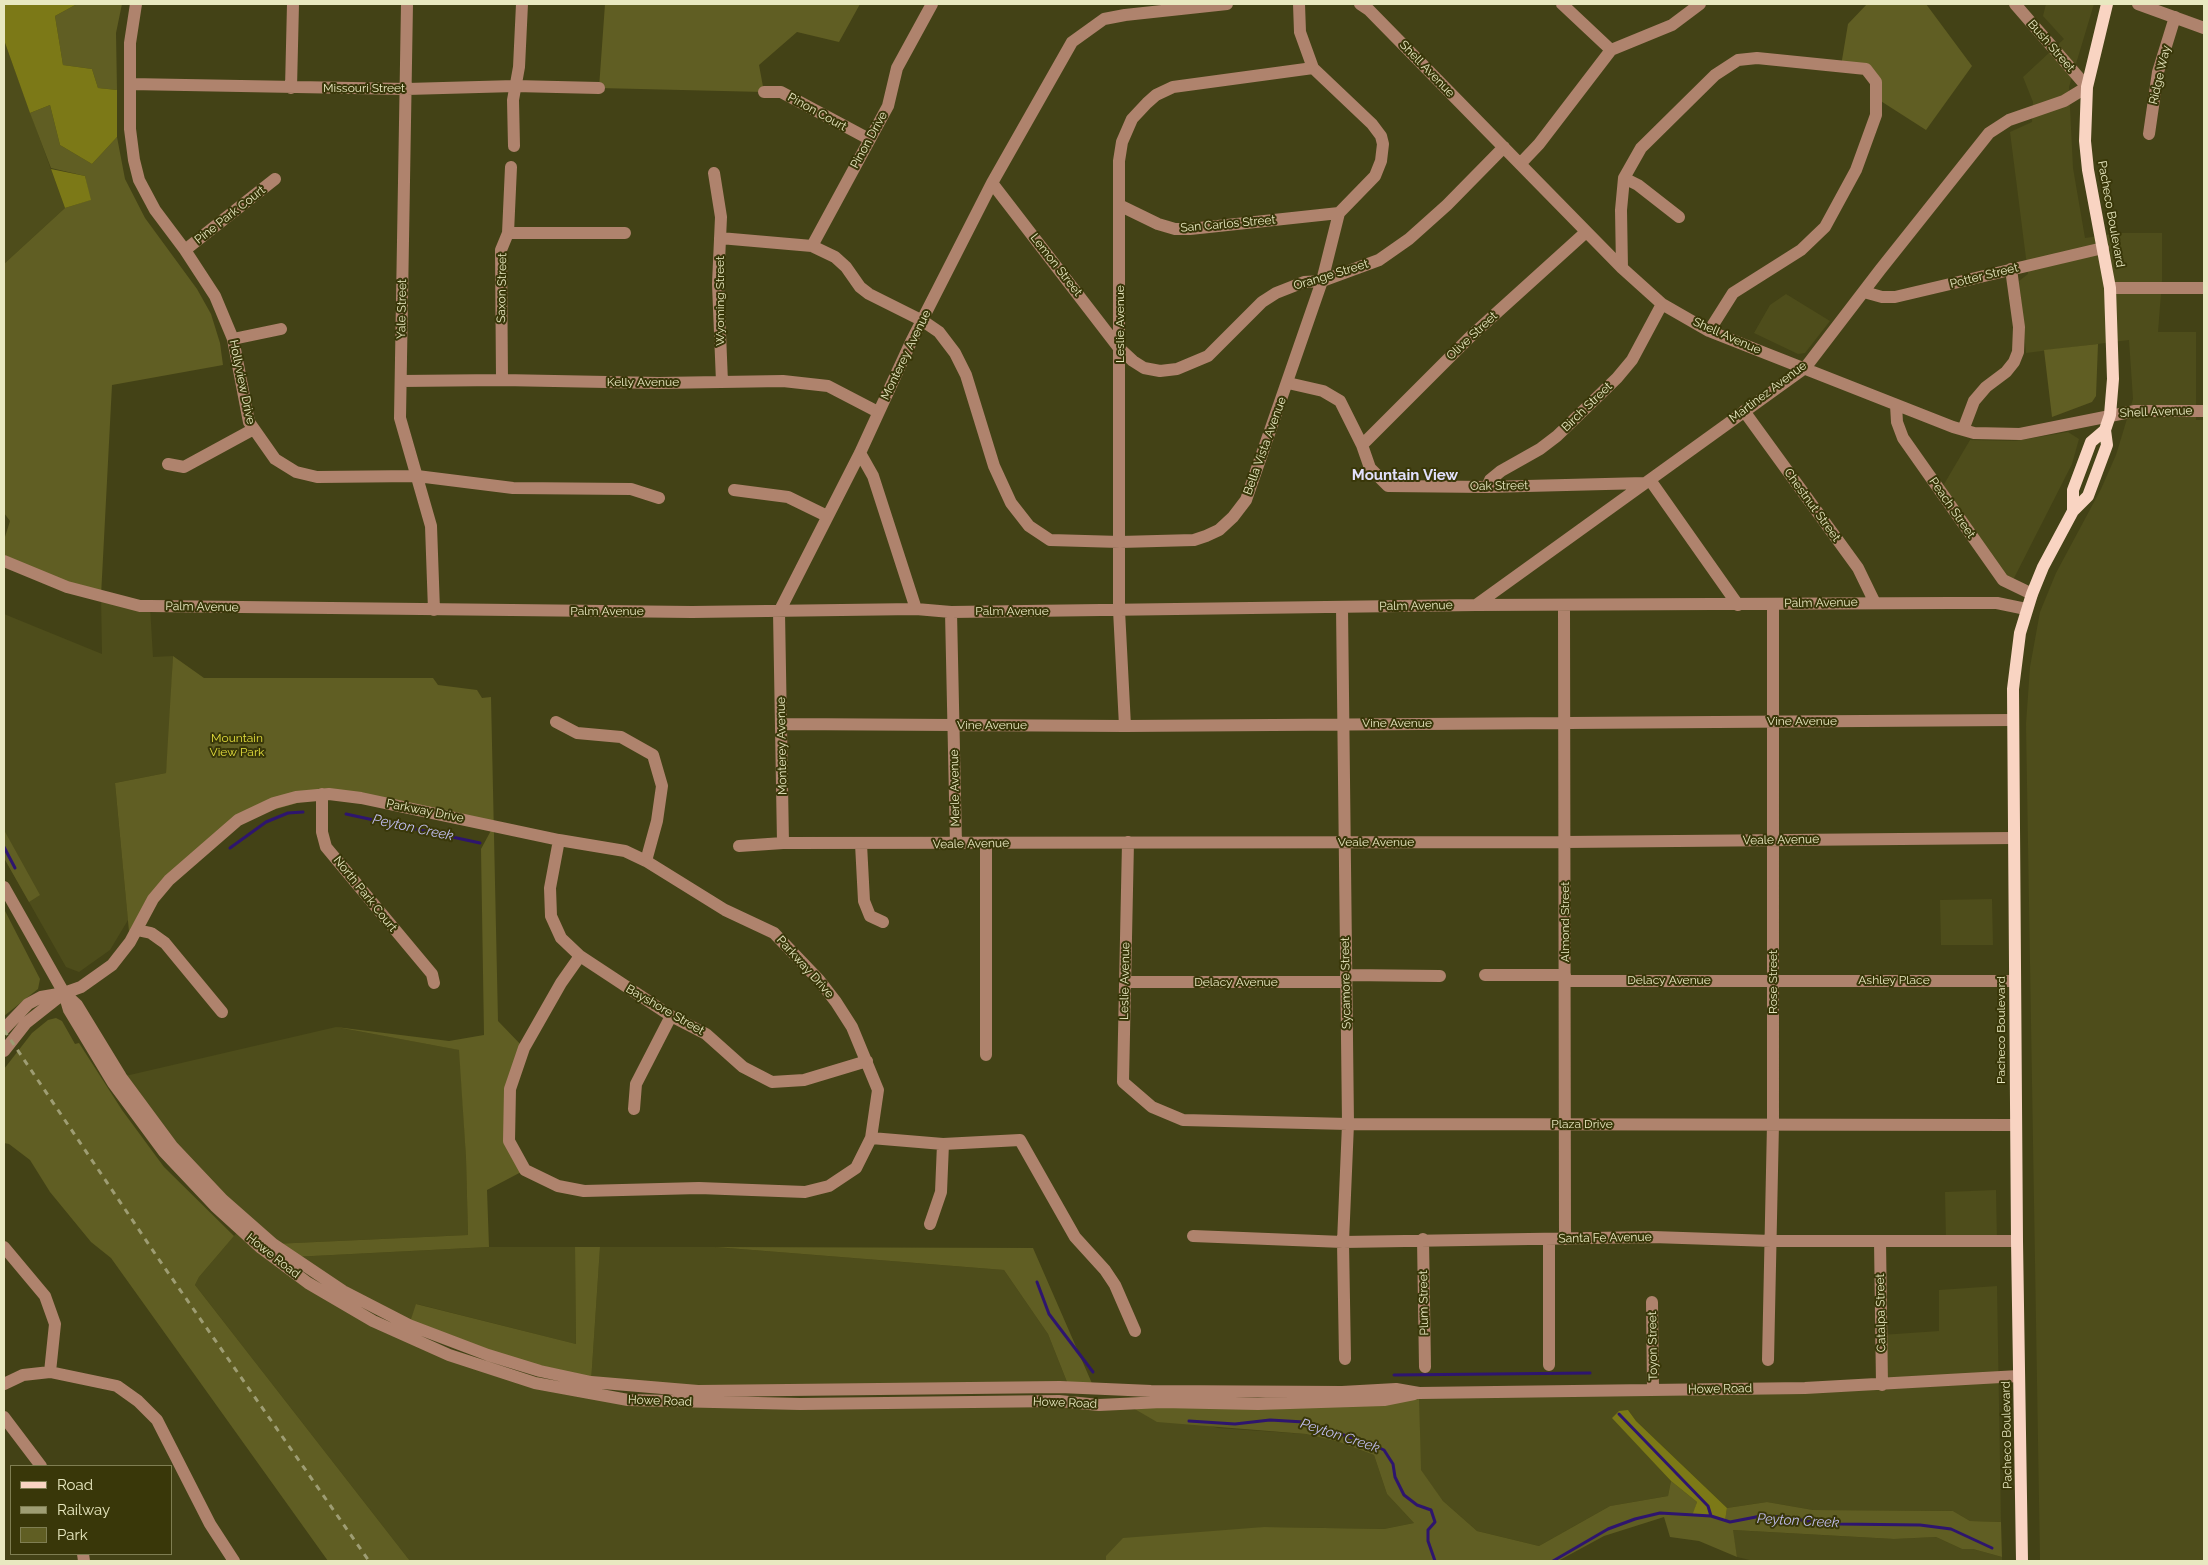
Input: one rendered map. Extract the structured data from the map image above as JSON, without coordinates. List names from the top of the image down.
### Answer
{
  "streets": {
    "main road": ["Pacheco Boulevard"],
    "street": [
      "Bush Street",
      "Shell Avenue",
      "Ridge Way",
      "Missouri Street",
      "Pinon Court",
      "Pinon Drive",
      "Pine Park Court",
      "San Carlos Street",
      "Lemon Street",
      "Orange Street",
      "Potter Street",
      "Saxon Street",
      "Wyoming Street",
      "Yale Street",
      "Leslie Avenue",
      "Olive Street",
      "Monterey Avenue",
      "Hollyview Drive",
      "Kelly Avenue",
      "Martinez Avenue",
      "Birch Street",
      "Bella Vista Avenue",
      "Oak Street",
      "Chestnut Street",
      "Peach Street",
      "Palm Avenue",
      "Vine Avenue",
      "Merle Avenue",
      "Parkway Drive",
      "Veale Avenue",
      "North Park Court",
      "Almond Street",
      "Delacy Avenue",
      "Ashley Place",
      "Rose Street",
      "Sycamore Street",
      "Bayshore Street",
      "Plaza Drive",
      "Santa Fe Avenue",
      "Howe Road",
      "Plum Street",
      "Catalpa Street",
      "Toyon Street"
    ]
  },
  "crossings": [
    ["Bush Street", "Pacheco Boulevard"],
    ["Bush Street", "Martinez Avenue"],
    ["Shell Avenue", "Pacheco Boulevard"],
    ["Shell Avenue", "Orange Street"],
    ["Shell Avenue", "Olive Street"],
    ["Shell Avenue", "Martinez Avenue"],
    ["Shell Avenue", "Birch Street"],
    ["Shell Avenue", "Peach Street"],
    ["Missouri Street", "Yale Street"],
    ["Missouri Street", "Hollyview Drive"],
    ["Pinon Court", "Pinon Drive"],
    ["Pinon Drive", "Wyoming Street"],
    ["Pacheco Boulevard", "Potter Street"],
    ["Pacheco Boulevard", "Martinez Avenue"],
    ["Pacheco Boulevard", "Peach Street"],
    ["Pacheco Boulevard", "Palm Avenue"],
    ["Pacheco Boulevard", "Vine Avenue"],
    ["Pacheco Boulevard", "Veale Avenue"],
    ["Pacheco Boulevard", "Ashley Place"],
    ["Pacheco Boulevard", "Plaza Drive"],
    ["Pacheco Boulevard", "Santa Fe Avenue"],
    ["Pacheco Boulevard", "Howe Road"],
    ["Pine Park Court", "Hollyview Drive"],
    ["San Carlos Street", "Leslie Avenue"],
    ["San Carlos Street", "Bella Vista Avenue"],
    ["Lemon Street", "Orange Street"],
    ["Lemon Street", "Leslie Avenue"],
    ["Lemon Street", "Monterey Avenue"],
    ["Orange Street", "Leslie Avenue"],
    ["Orange Street", "Bella Vista Avenue"],
    ["Potter Street", "Martinez Avenue"],
    ["Saxon Street", "Kelly Avenue"],
    ["Wyoming Street", "Monterey Avenue"],
    ["Wyoming Street", "Kelly Avenue"],
    ["Wyoming Street", "Bella Vista Avenue"],
    ["Yale Street", "Hollyview Drive"],
    ["Yale Street", "Kelly Avenue"],
    ["Yale Street", "Palm Avenue"],
    ["Leslie Avenue", "Bella Vista Avenue"],
    ["Leslie Avenue", "Palm Avenue"],
    ["Leslie Avenue", "Vine Avenue"],
    ["Leslie Avenue", "Veale Avenue"],
    ["Leslie Avenue", "Delacy Avenue"],
    ["Leslie Avenue", "Plaza Drive"],
    ["Olive Street", "Oak Street"],
    ["Monterey Avenue", "Kelly Avenue"],
    ["Monterey Avenue", "Bella Vista Avenue"],
    ["Monterey Avenue", "Palm Avenue"],
    ["Monterey Avenue", "Vine Avenue"],
    ["Monterey Avenue", "Veale Avenue"],
    ["Martinez Avenue", "Oak Street"],
    ["Martinez Avenue", "Chestnut Street"],
    ["Martinez Avenue", "Palm Avenue"],
    ["Birch Street", "Oak Street"],
    ["Bella Vista Avenue", "Oak Street"],
    ["Chestnut Street", "Palm Avenue"],
    ["Palm Avenue", "Merle Avenue"],
    ["Palm Avenue", "Almond Street"],
    ["Palm Avenue", "Rose Street"],
    ["Palm Avenue", "Sycamore Street"],
    ["Vine Avenue", "Merle Avenue"],
    ["Vine Avenue", "Almond Street"],
    ["Vine Avenue", "Rose Street"],
    ["Vine Avenue", "Sycamore Street"],
    ["Merle Avenue", "Veale Avenue"],
    ["Parkway Drive", "North Park Court"],
    ["Parkway Drive", "Bayshore Street"],
    ["Parkway Drive", "Howe Road"],
    ["Veale Avenue", "Almond Street"],
    ["Veale Avenue", "Rose Street"],
    ["Veale Avenue", "Sycamore Street"],
    ["Almond Street", "Delacy Avenue"],
    ["Almond Street", "Plaza Drive"],
    ["Almond Street", "Santa Fe Avenue"],
    ["Delacy Avenue", "Ashley Place"],
    ["Delacy Avenue", "Rose Street"],
    ["Delacy Avenue", "Sycamore Street"],
    ["Ashley Place", "Rose Street"],
    ["Rose Street", "Plaza Drive"],
    ["Rose Street", "Santa Fe Avenue"],
    ["Sycamore Street", "Plaza Drive"],
    ["Sycamore Street", "Santa Fe Avenue"],
    ["Santa Fe Avenue", "Plum Street"],
    ["Santa Fe Avenue", "Catalpa Street"],
    ["Howe Road", "Catalpa Street"],
    ["Howe Road", "Toyon Street"]
  ],
  "districts": ["Mountain View"],
  "water": ["Peyton Creek"],
  "parks": ["Mountain View Park"],
  "legend": ["Road", "Railway", "Park"]
}
